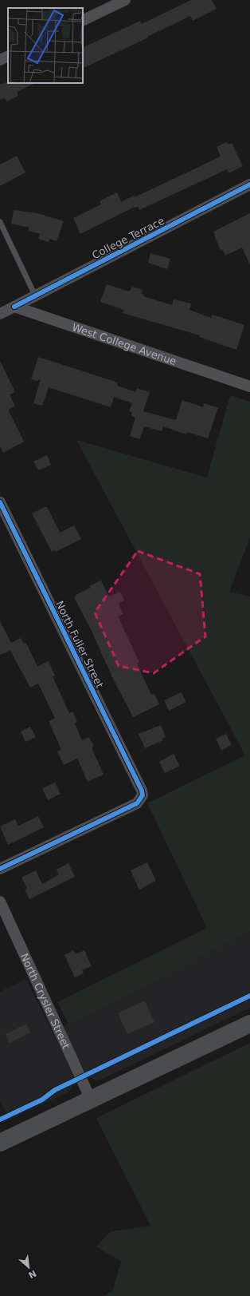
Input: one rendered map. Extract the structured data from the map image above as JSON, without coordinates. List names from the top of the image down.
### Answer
{
  "streets": {
    "street": [
      "College Terrace",
      "West College Avenue",
      "North Fuller Street",
      "North Crysler Street"
    ]
  },
  "crossings": [
    ["College Terrace", "West College Avenue"]
  ],
  "north": "bottom right"
}
